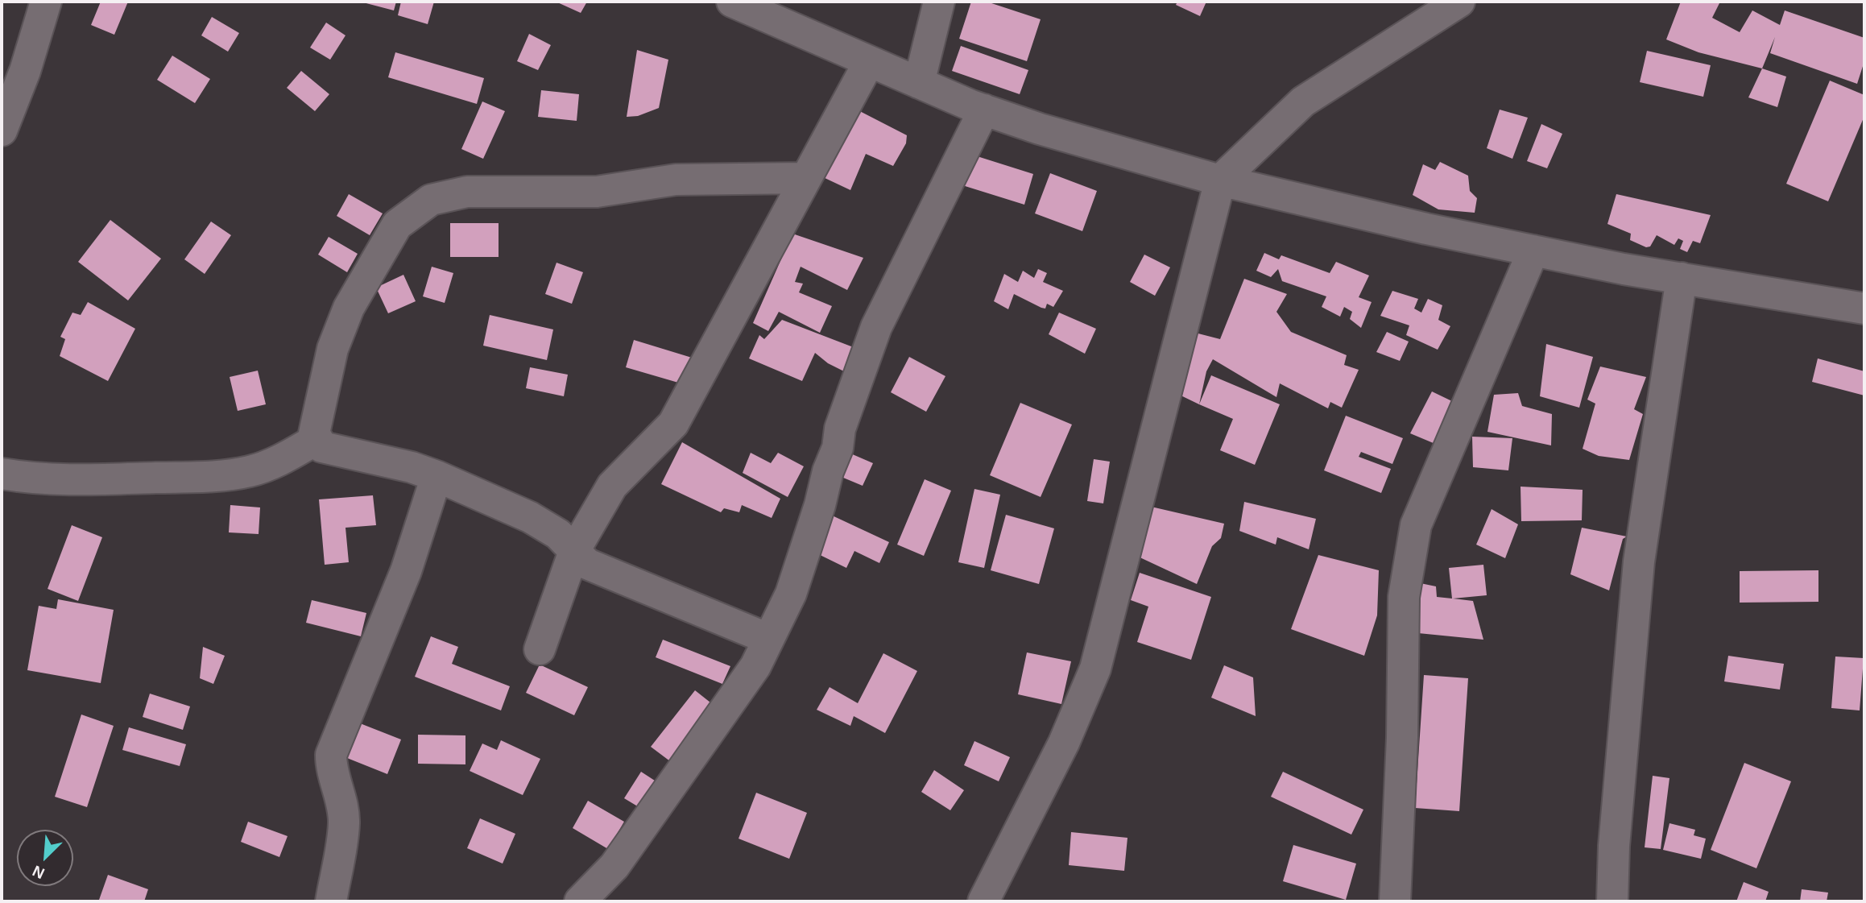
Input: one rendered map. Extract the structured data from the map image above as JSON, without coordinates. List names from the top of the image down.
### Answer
{
  "north": "bottom left"
}
